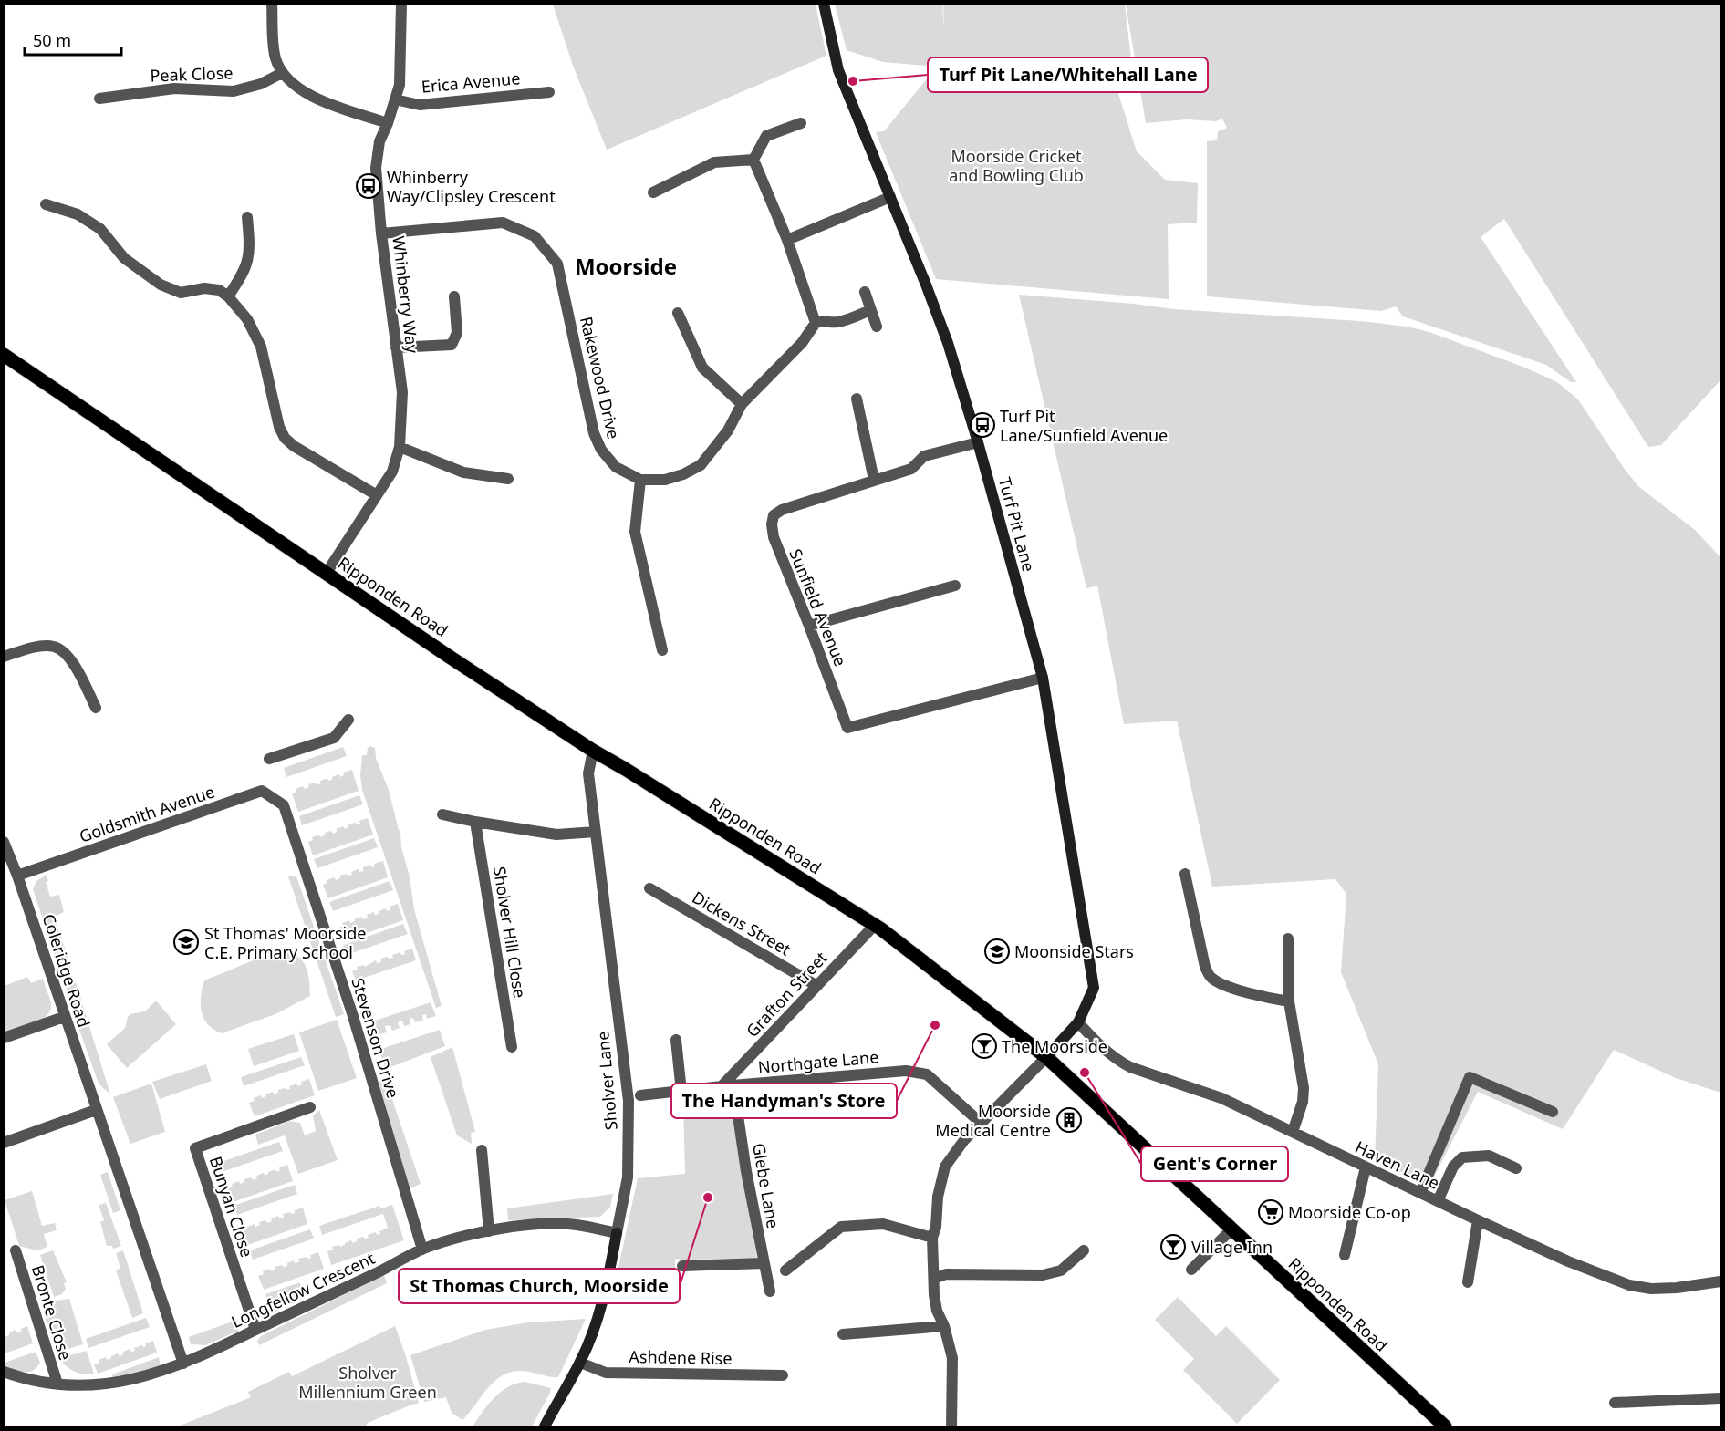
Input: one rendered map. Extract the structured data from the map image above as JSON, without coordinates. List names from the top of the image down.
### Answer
{
  "streets": {
    "main road": ["Ripponden Road"],
    "street": [
      "Peak Close",
      "Erica Avenue",
      "Whinberry Way",
      "Rakewood Drive",
      "Turf Pit Lane",
      "Sunfield Avenue",
      "Goldsmith Avenue",
      "Dickens Street",
      "Sholver Hill Close",
      "Coleridge Road",
      "Grafton Street",
      "Stevenson Drive",
      "Northgate Lane",
      "Sholver Lane",
      "Haven Lane",
      "Glebe Lane",
      "Bunyan Close",
      "Longfellow Crescent",
      "Bronte Close",
      "Ashdene Rise"
    ]
  },
  "crossings": [
    ["Erica Avenue", "Whinberry Way"],
    ["Whinberry Way", "Rakewood Drive"],
    ["Whinberry Way", "Ripponden Road"],
    ["Turf Pit Lane", "Ripponden Road"],
    ["Turf Pit Lane", "Sunfield Avenue"],
    ["Turf Pit Lane", "Haven Lane"],
    ["Ripponden Road", "Grafton Street"],
    ["Ripponden Road", "Sholver Lane"],
    ["Goldsmith Avenue", "Coleridge Road"],
    ["Goldsmith Avenue", "Stevenson Drive"],
    ["Dickens Street", "Grafton Street"],
    ["Coleridge Road", "Longfellow Crescent"],
    ["Grafton Street", "Northgate Lane"],
    ["Stevenson Drive", "Longfellow Crescent"],
    ["Northgate Lane", "Glebe Lane"],
    ["Sholver Lane", "Longfellow Crescent"],
    ["Sholver Lane", "Ashdene Rise"],
    ["Bunyan Close", "Longfellow Crescent"],
    ["Longfellow Crescent", "Bronte Close"]
  ],
  "districts": ["Moorside"],
  "parks": ["Moorside Cricket and Bowling Club", "Sholver Millennium Green"],
  "places": {
    "other": [
      "Turf Pit Lane/Whitehall Lane",
      "The Handyman's Store",
      "Gent's Corner",
      "St Thomas Church, Moorside"
    ],
    "bus stop": ["Whinberry Way/Clipsley Crescent", "Turf Pit Lane/Sunfield Avenue"],
    "school or university": ["St Thomas' Moorside C.E. Primary School", "Moonside Stars"],
    "bar": ["The Moorside", "Village Inn"],
    "building": ["Moorside Medical Centre"],
    "supermarket": ["Moorside Co-op"]
  },
  "scale_bar": "50 m"
}
